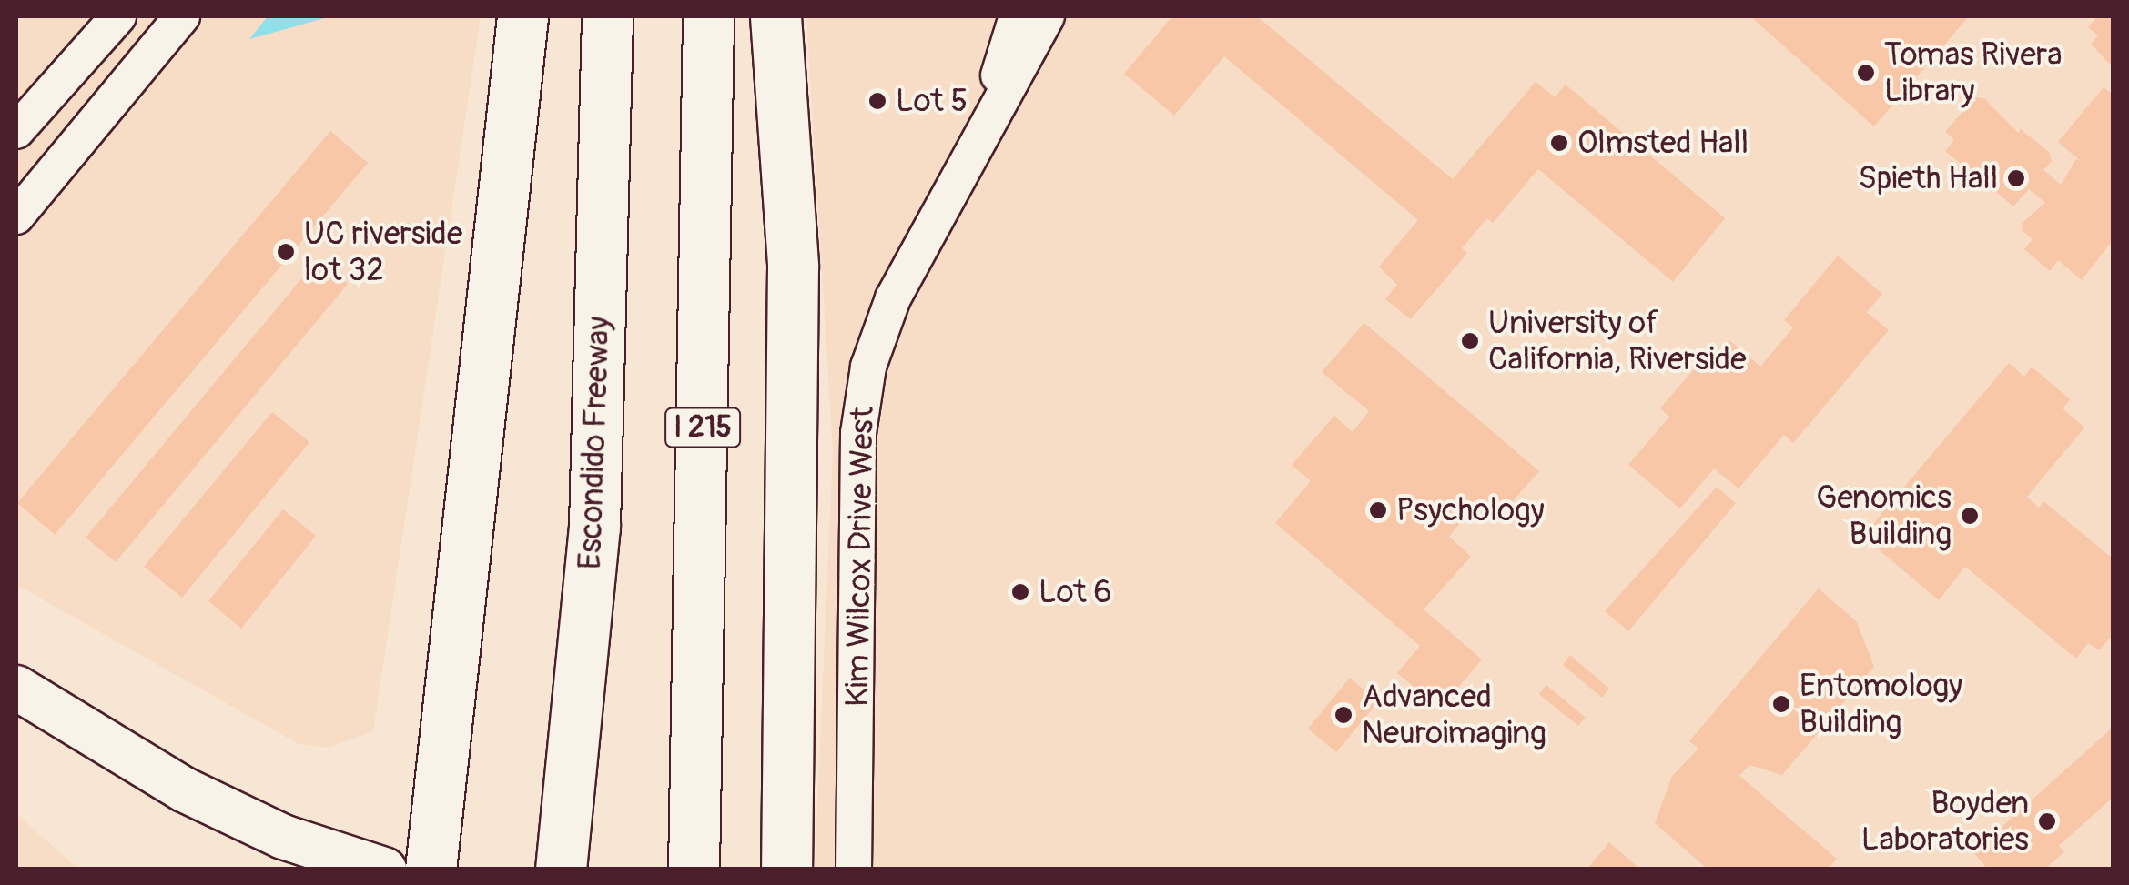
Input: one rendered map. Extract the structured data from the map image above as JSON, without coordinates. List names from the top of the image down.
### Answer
{
  "streets": {
    "highway": ["I 215", "Escondido Freeway"],
    "street": ["Kim Wilcox Drive West"]
  },
  "places": [
    "Tomas Rivera Library",
    "Lot 5",
    "Olmsted Hall",
    "Spieth Hall",
    "UC riverside lot 32",
    "University of California, Riverside",
    "Psychology",
    "Genomics Building",
    "Lot 6",
    "Entomology Building",
    "Advanced Neuroimaging",
    "Boyden Laboratories"
  ]
}
